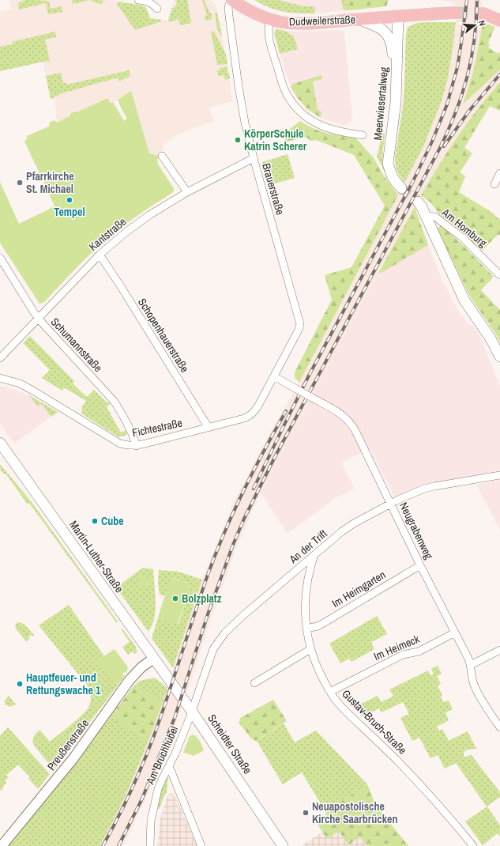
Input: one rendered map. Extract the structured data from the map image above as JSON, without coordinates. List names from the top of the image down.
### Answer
{
  "streets": {
    "main road": [
      "Dudweilerstraße",
      "Meerwiesertalweg",
      "Martin-Luther-Straße",
      "Scheidter Straße"
    ],
    "street": [
      "Brauerstraße",
      "Am Homburg",
      "Kantstraße",
      "Schopenhauerstraße",
      "Schumannstraße",
      "Fichtestraße",
      "Neugrabenweg",
      "An der Trift",
      "Im Heimgarten",
      "Im Heimeck",
      "Gustav-Bruch-Straße",
      "Preußenstraße",
      "Am Bruchhübel"
    ]
  },
  "crossings": [
    ["Dudweilerstraße", "Meerwiesertalweg"],
    ["Dudweilerstraße", "Brauerstraße"],
    ["Brauerstraße", "Kantstraße"],
    ["Brauerstraße", "Fichtestraße"],
    ["Brauerstraße", "Neugrabenweg"],
    ["Kantstraße", "Schopenhauerstraße"],
    ["Kantstraße", "Schumannstraße"],
    ["Schopenhauerstraße", "Fichtestraße"],
    ["Schumannstraße", "Fichtestraße"],
    ["Fichtestraße", "Neugrabenweg"],
    ["Neugrabenweg", "An der Trift"],
    ["Neugrabenweg", "Im Heimgarten"],
    ["Neugrabenweg", "Im Heimeck"],
    ["An der Trift", "Gustav-Bruch-Straße"],
    ["An der Trift", "Scheidter Straße"],
    ["An der Trift", "Am Bruchhübel"],
    ["Martin-Luther-Straße", "Scheidter Straße"],
    ["Martin-Luther-Straße", "Preußenstraße"],
    ["Im Heimgarten", "Gustav-Bruch-Straße"],
    ["Im Heimeck", "Gustav-Bruch-Straße"],
    ["Scheidter Straße", "Preußenstraße"],
    ["Scheidter Straße", "Am Bruchhübel"]
  ],
  "places": [
    "KörperSchule Katrin Scherer",
    "Pfarrkirche St. Michael",
    "Tempel",
    "Cube",
    "Bolzplatz",
    "Hauptfeuer- und Rettungswache 1",
    "Neuapostolische Kirche Saarbrücken"
  ],
  "north": "right"
}
